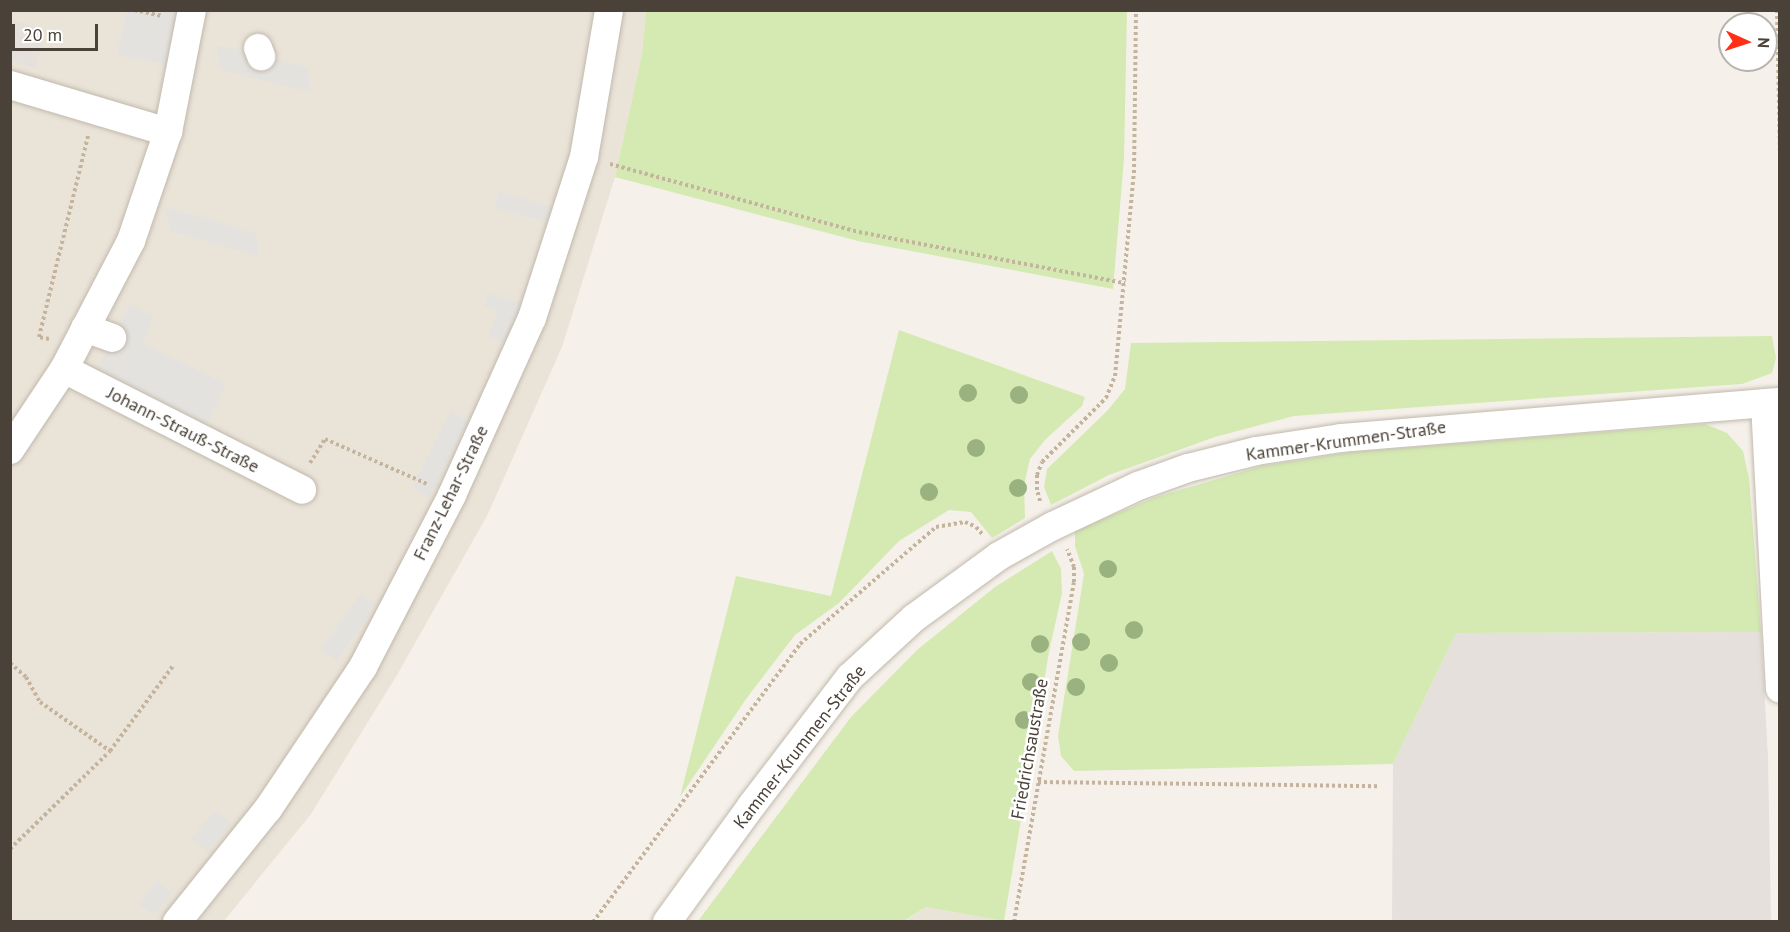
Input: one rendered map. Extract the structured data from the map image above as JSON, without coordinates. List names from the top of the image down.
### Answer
{
  "streets": {
    "street": ["Johann-Strauß-Straße", "Kammer-Krummen-Straße", "Franz-Lehar-Straße"],
    "path": ["Friedrichsaustraße"]
  },
  "scale_bar": "20 m",
  "north": "right"
}
